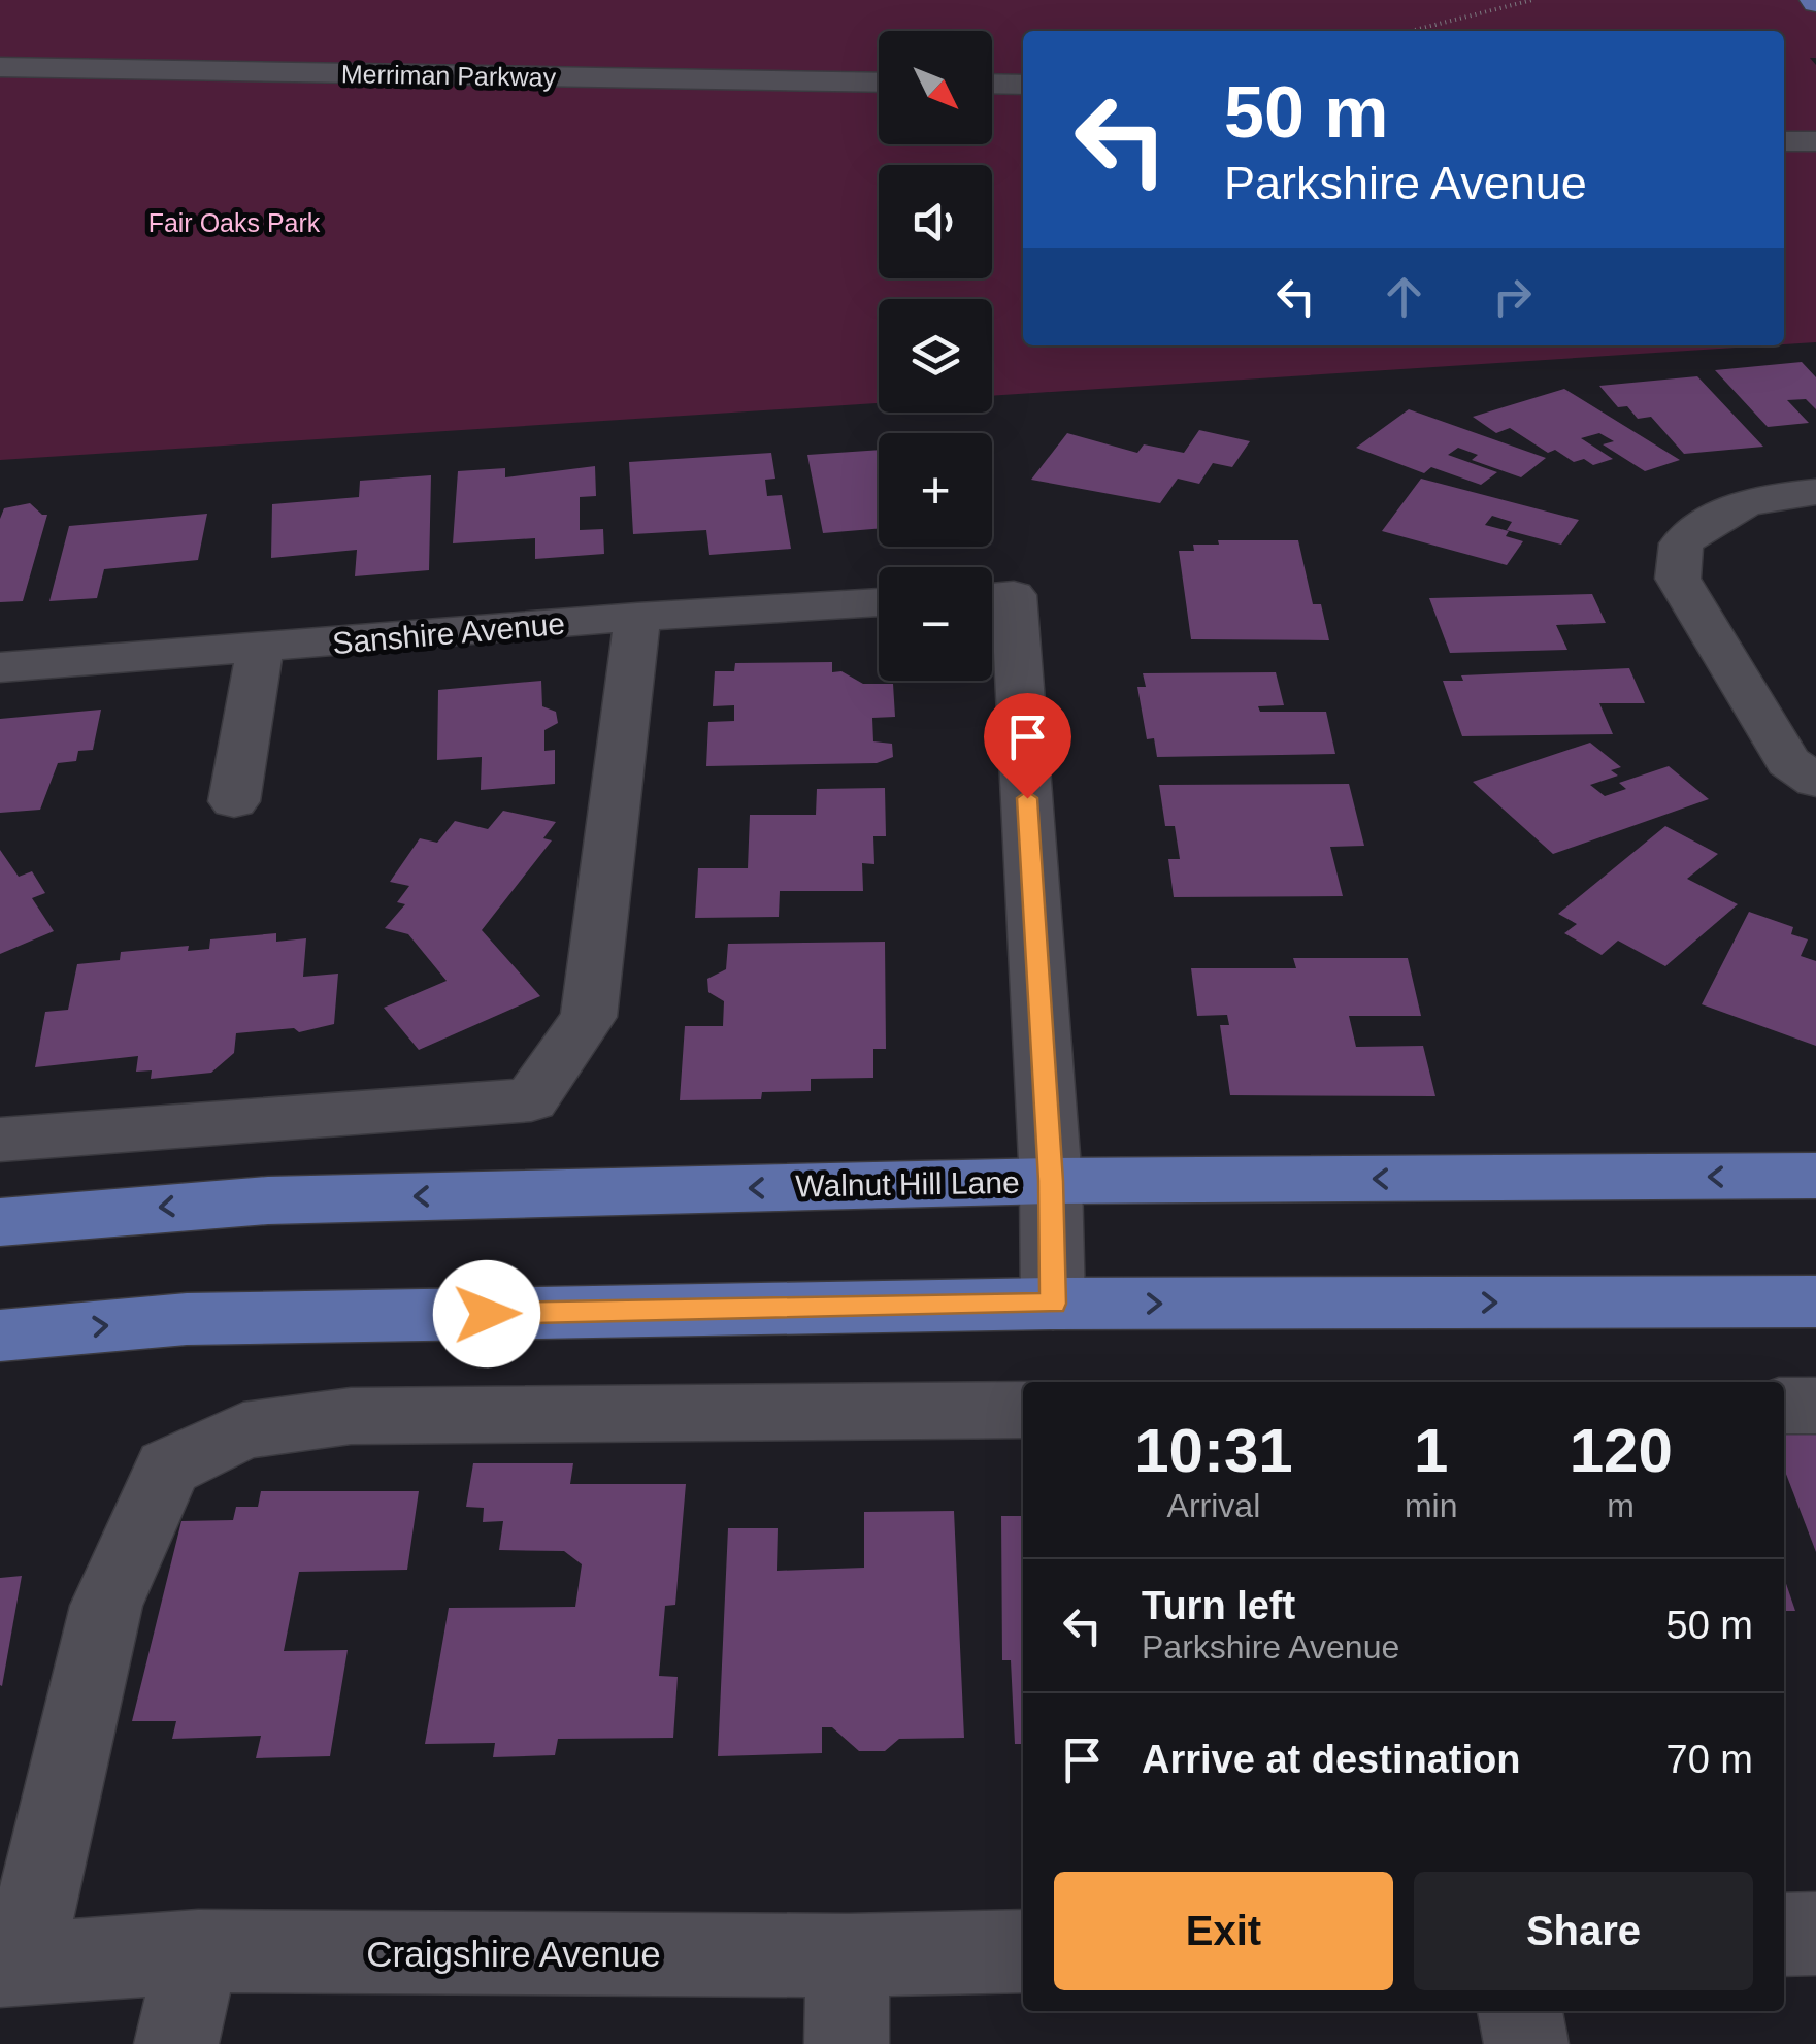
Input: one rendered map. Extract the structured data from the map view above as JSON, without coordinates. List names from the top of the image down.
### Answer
{
  "streets": {
    "main road": ["Walnut Hill Lane"],
    "street": ["Merriman Parkway", "Sanshire Avenue", "Craigshire Avenue"]
  },
  "parks": ["Fair Oaks Park"],
  "north": "bottom right",
  "page": {
    "map_buttons": ["+", "−"],
    "turn": ["50 m", "Parkshire Avenue"],
    "eta": [
      "10:31",
      "Arrival",
      "1",
      "min",
      "120",
      "m"
    ],
    "list": [
      {
        "name": "Turn left",
        "note": "Parkshire Avenue",
        "value": "50 m"
      },
      {
        "name": "Arrive at destination",
        "value": "70 m"
      }
    ],
    "buttons": ["Exit", "Share"]
  }
}
